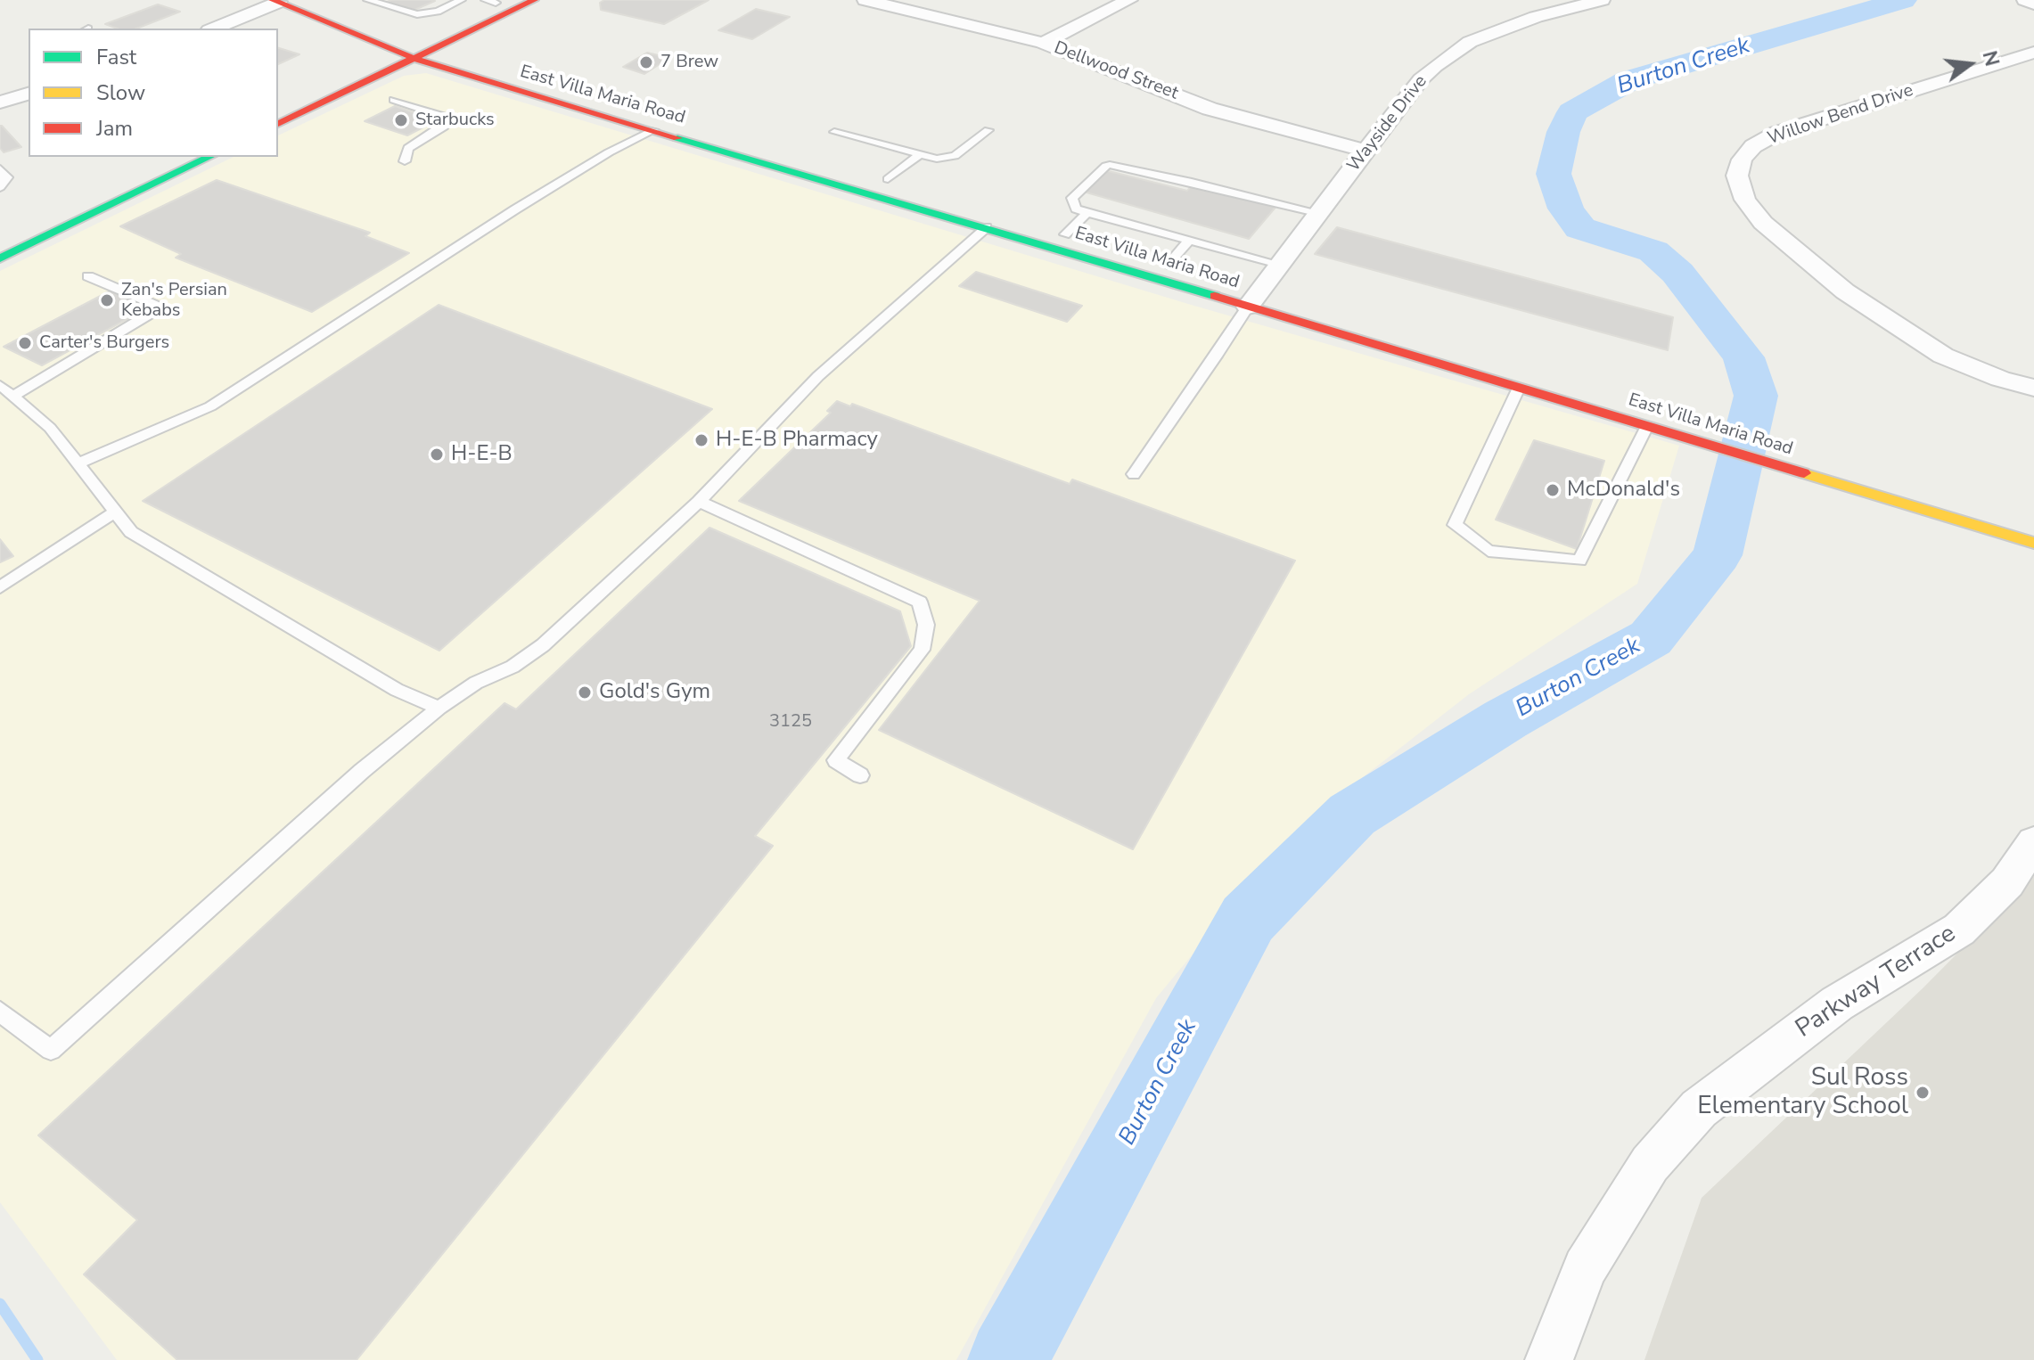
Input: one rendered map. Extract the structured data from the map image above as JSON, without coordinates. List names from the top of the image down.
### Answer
{
  "streets": {
    "main road": ["East Villa Maria Road"],
    "street": [
      "Dellwood Street",
      "Willow Bend Drive",
      "Wayside Drive",
      "Parkway Terrace"
    ]
  },
  "crossings": [
    ["Dellwood Street", "Wayside Drive"],
    ["East Villa Maria Road", "Wayside Drive"]
  ],
  "water": ["Burton Creek"],
  "places": [
    "7 Brew",
    "Starbucks",
    "Zan's Persian Kebabs",
    "Carter's Burgers",
    "H-E-B Pharmacy",
    "H-E-B",
    "McDonald's",
    "Gold's Gym",
    "Sul Ross Elementary School"
  ],
  "house_numbers": ["3125"],
  "legend": ["Fast", "Slow", "Jam"],
  "north": "right"
}
